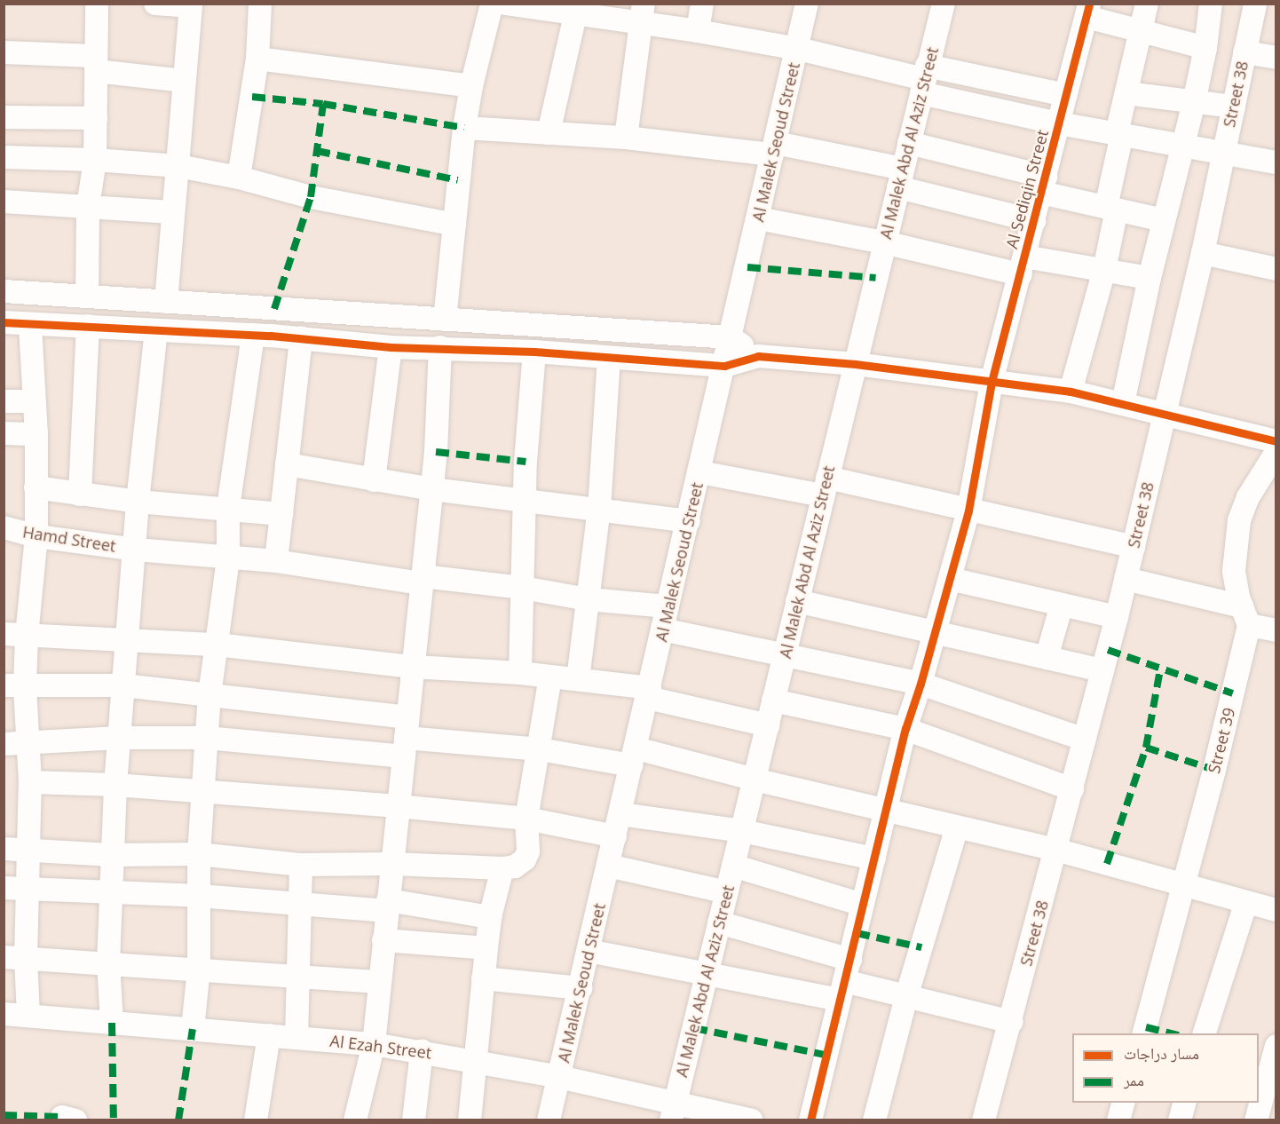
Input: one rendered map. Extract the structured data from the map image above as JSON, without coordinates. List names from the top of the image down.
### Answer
{
  "streets": {
    "street": [
      "Street 38",
      "Al Malek Seoud Street",
      "Al Malek Abd Al Aziz Street",
      "Al Sediqin Street",
      "Hamd Street",
      "Street 39",
      "Al Ezah Street"
    ]
  },
  "crossings": [
    ["Al Malek Seoud Street", "Hamd Street"],
    ["Al Malek Seoud Street", "Al Ezah Street"],
    ["Al Malek Abd Al Aziz Street", "Al Ezah Street"]
  ],
  "legend": ["مسار دراجات", "ممر"]
}
